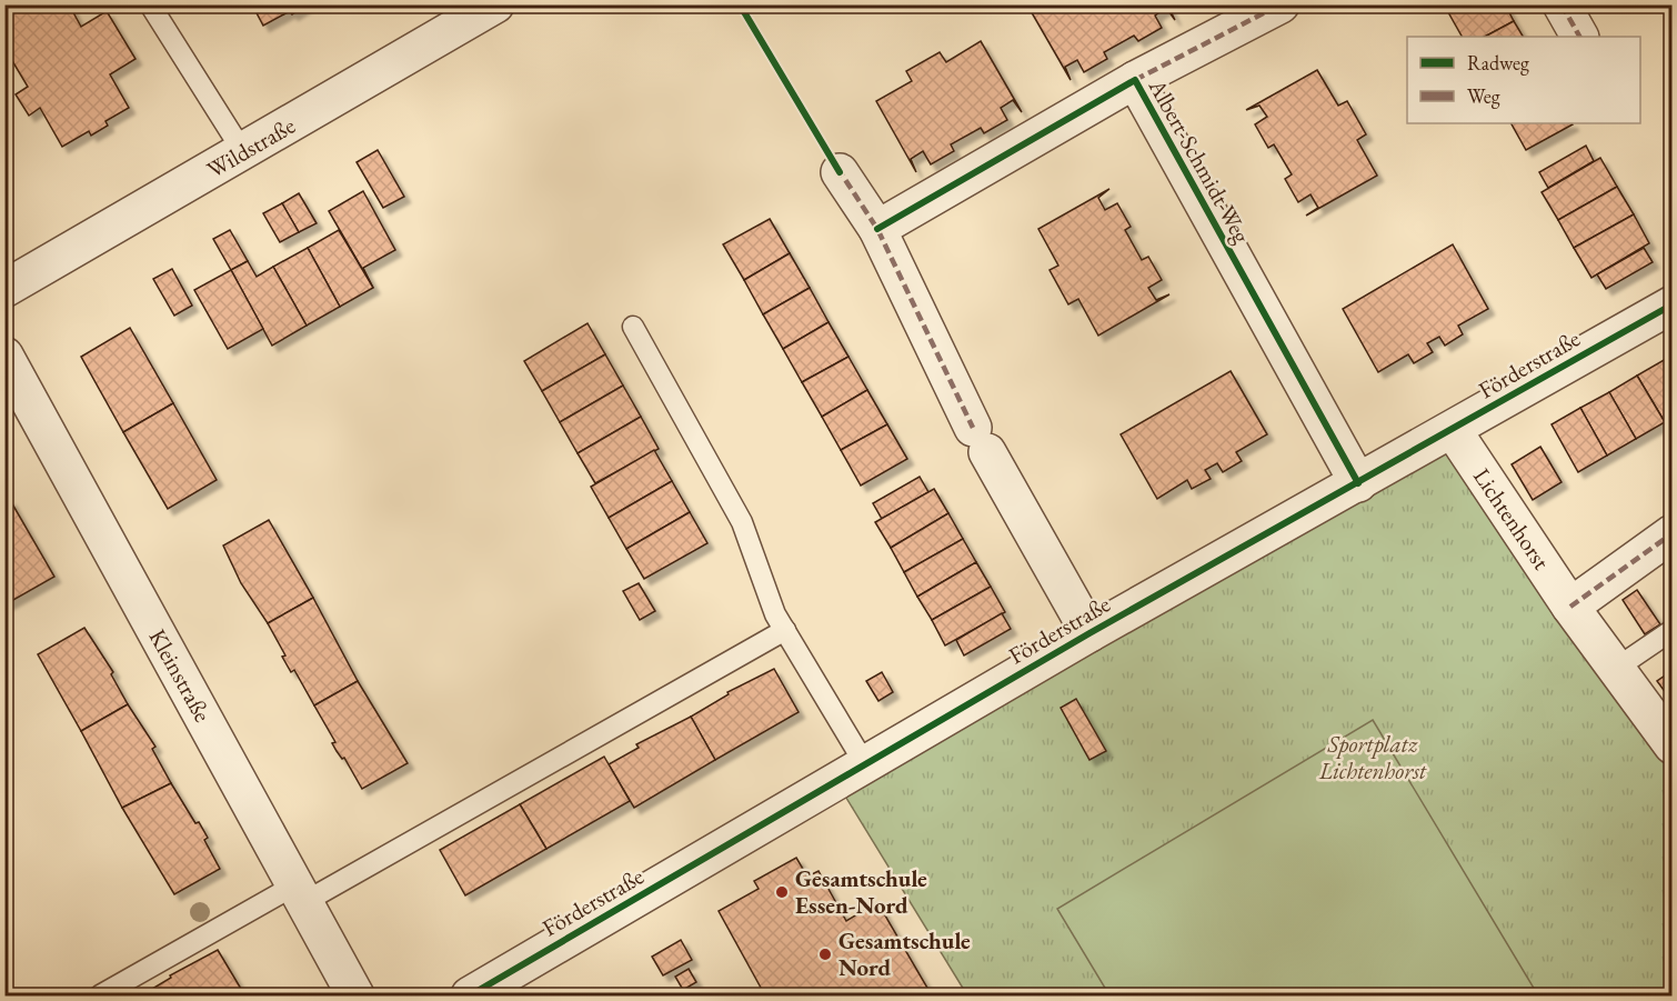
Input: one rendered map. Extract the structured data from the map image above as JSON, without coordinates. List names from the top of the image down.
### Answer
{
  "streets": {
    "street": [
      "Wildstraße",
      "Albert-Schmidt-Weg",
      "Förderstraße",
      "Lichtenhorst",
      "Kleinstraße"
    ]
  },
  "crossings": [
    ["Albert-Schmidt-Weg", "Förderstraße"],
    ["Förderstraße", "Lichtenhorst"]
  ],
  "parks": ["Sportplatz Lichtenhorst"],
  "places": ["Gesamtschule Essen-Nord", "Gesamtschule Nord"],
  "legend": ["Radweg", "Weg"]
}
